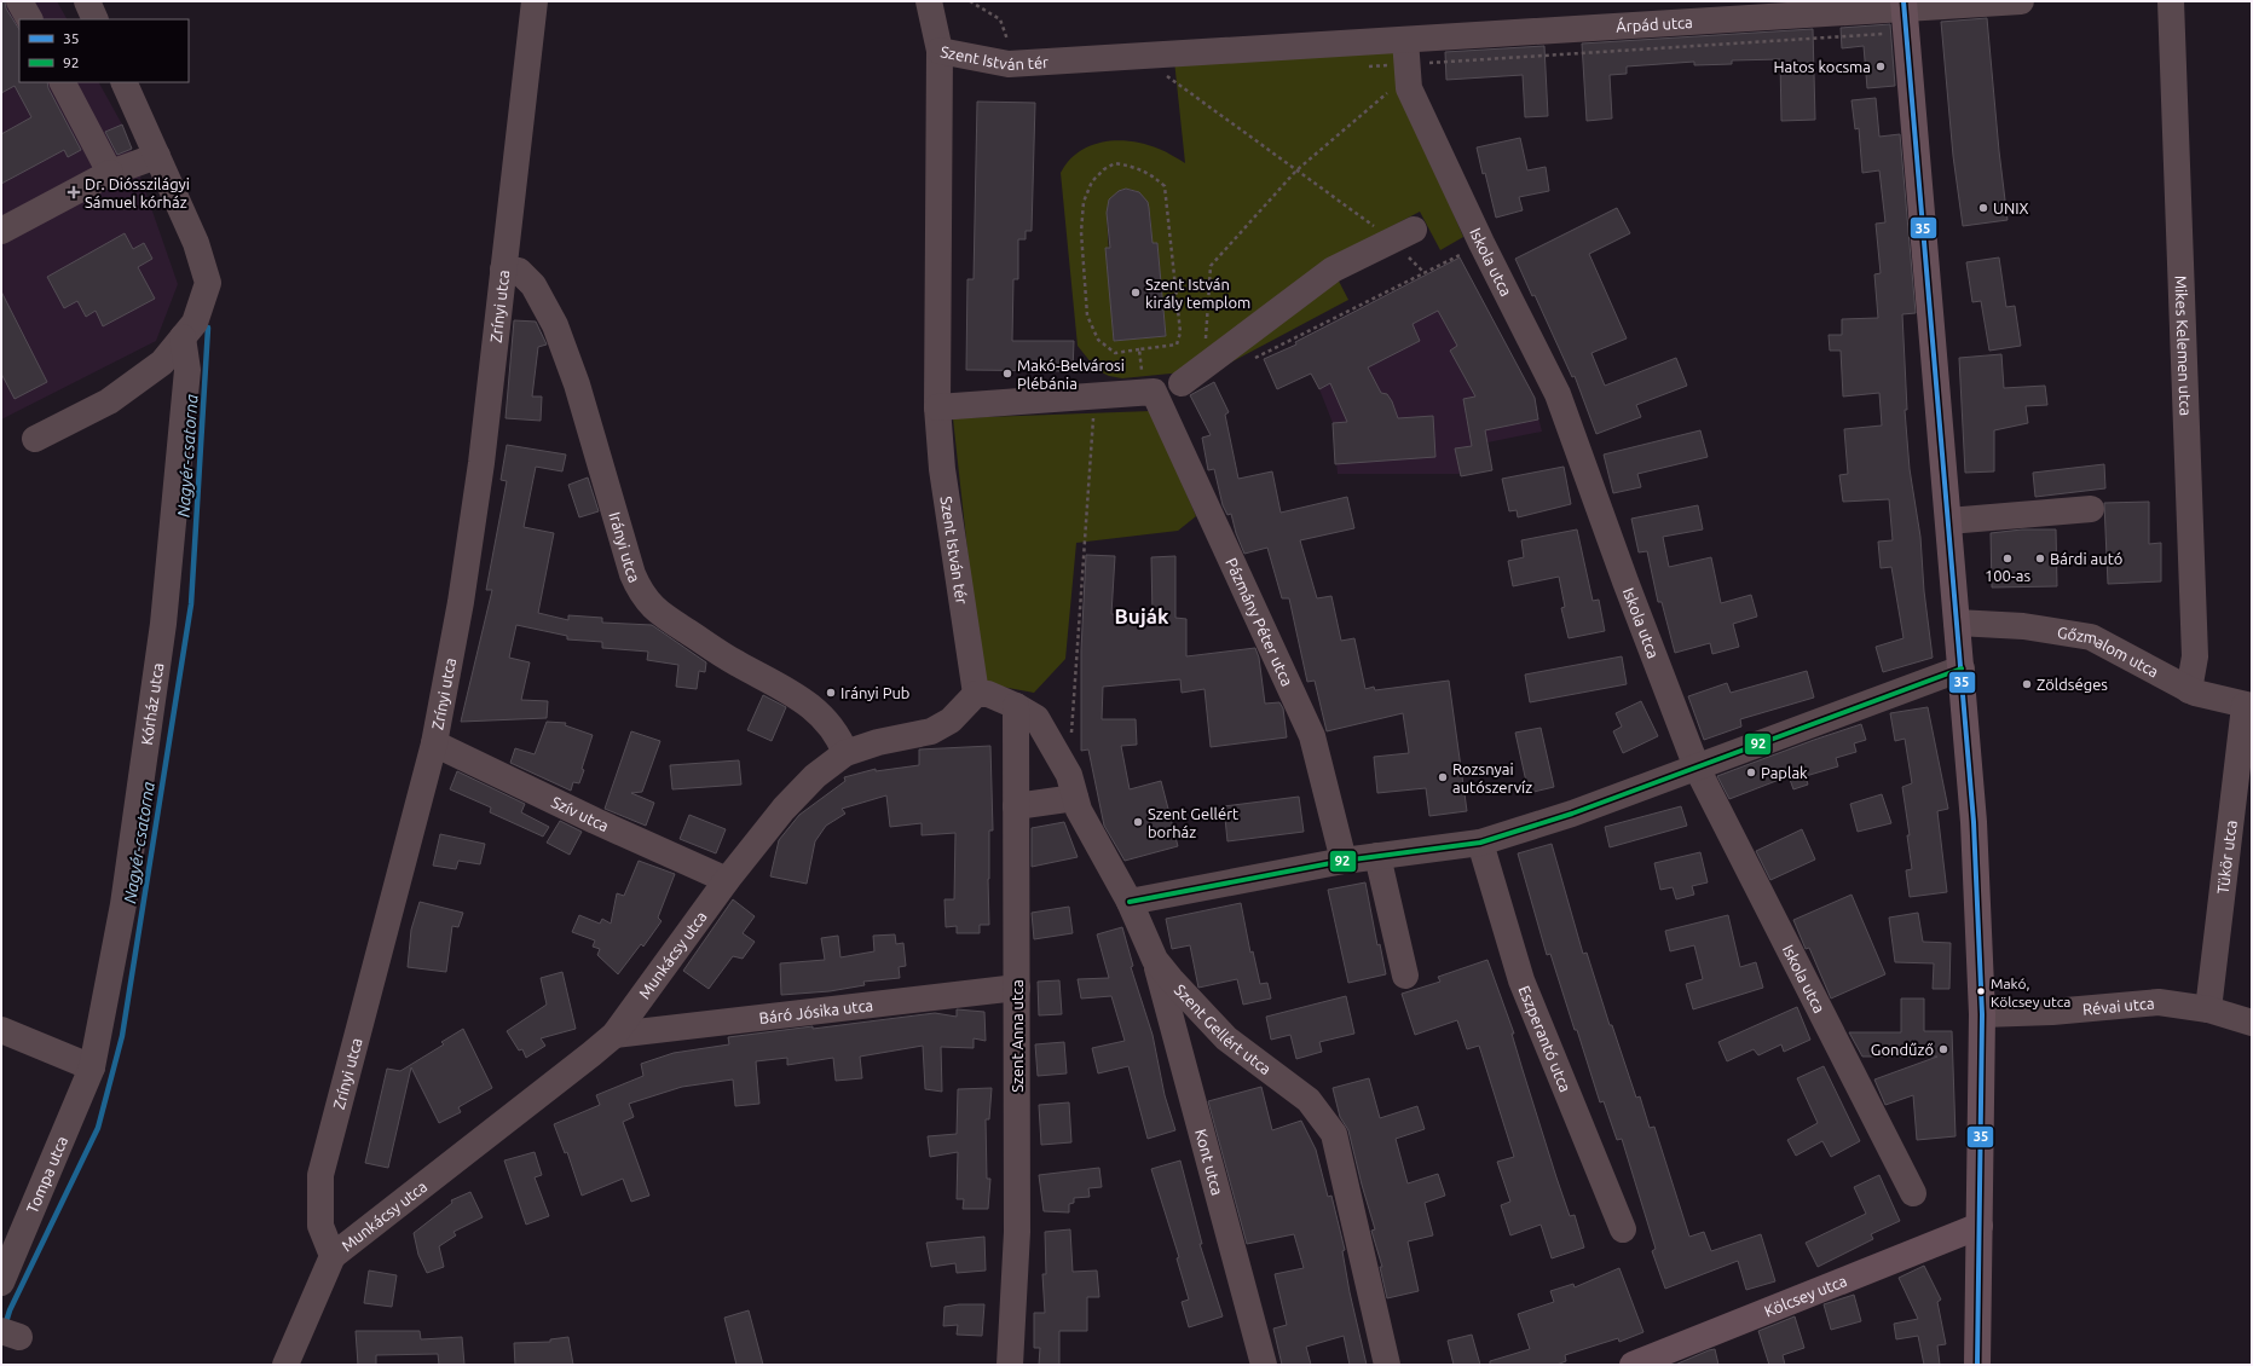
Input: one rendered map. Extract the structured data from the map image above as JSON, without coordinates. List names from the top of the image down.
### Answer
{
  "streets": {
    "main road": ["Kölcsey utca"],
    "street": [
      "Árpád utca",
      "Szent István tér",
      "Iskola utca",
      "Zrínyi utca",
      "Mikes Kelemen utca",
      "Irányi utca",
      "Pázmány Péter utca",
      "Gőzmalom utca",
      "Kórház utca",
      "Szív utca",
      "Tükör utca",
      "Munkácsy utca",
      "Révai utca",
      "Báró Jósika utca",
      "Szent Gellért utca",
      "Szent Anna utca",
      "Eszperantó utca",
      "Kont utca",
      "Tompa utca"
    ]
  },
  "crossings": [
    ["Árpád utca", "Szent István tér"],
    ["Árpád utca", "Iskola utca"],
    ["Szent István tér", "Iskola utca"],
    ["Szent István tér", "Munkácsy utca"],
    ["Zrínyi utca", "Irányi utca"],
    ["Zrínyi utca", "Szív utca"],
    ["Zrínyi utca", "Munkácsy utca"],
    ["Mikes Kelemen utca", "Gőzmalom utca"],
    ["Irányi utca", "Munkácsy utca"],
    ["Gőzmalom utca", "Tükör utca"],
    ["Kórház utca", "Tompa utca"],
    ["Szív utca", "Munkácsy utca"],
    ["Tükör utca", "Révai utca"],
    ["Munkácsy utca", "Báró Jósika utca"],
    ["Báró Jósika utca", "Szent Anna utca"],
    ["Szent Gellért utca", "Szent Anna utca"],
    ["Szent Gellért utca", "Kont utca"]
  ],
  "districts": ["Buják"],
  "water": ["Nagyér-csatorna"],
  "places": {
    "other": [
      "Hatos kocsma",
      "UNIX",
      "Szent István király templom",
      "Makó-Belvárosi Plébánia",
      "100-as",
      "Bárdi autó",
      "Zöldséges",
      "Irányi Pub",
      "Paplak",
      "Rozsnyai autószervíz",
      "Szent Gellért borház",
      "Makó, Kölcsey utca",
      "Gondűző"
    ],
    "health": ["Dr. Diósszilágyi Sámuel kórház"]
  },
  "lines": ["transit line 35", "transit line 92"],
  "legend": ["35", "92"]
}
